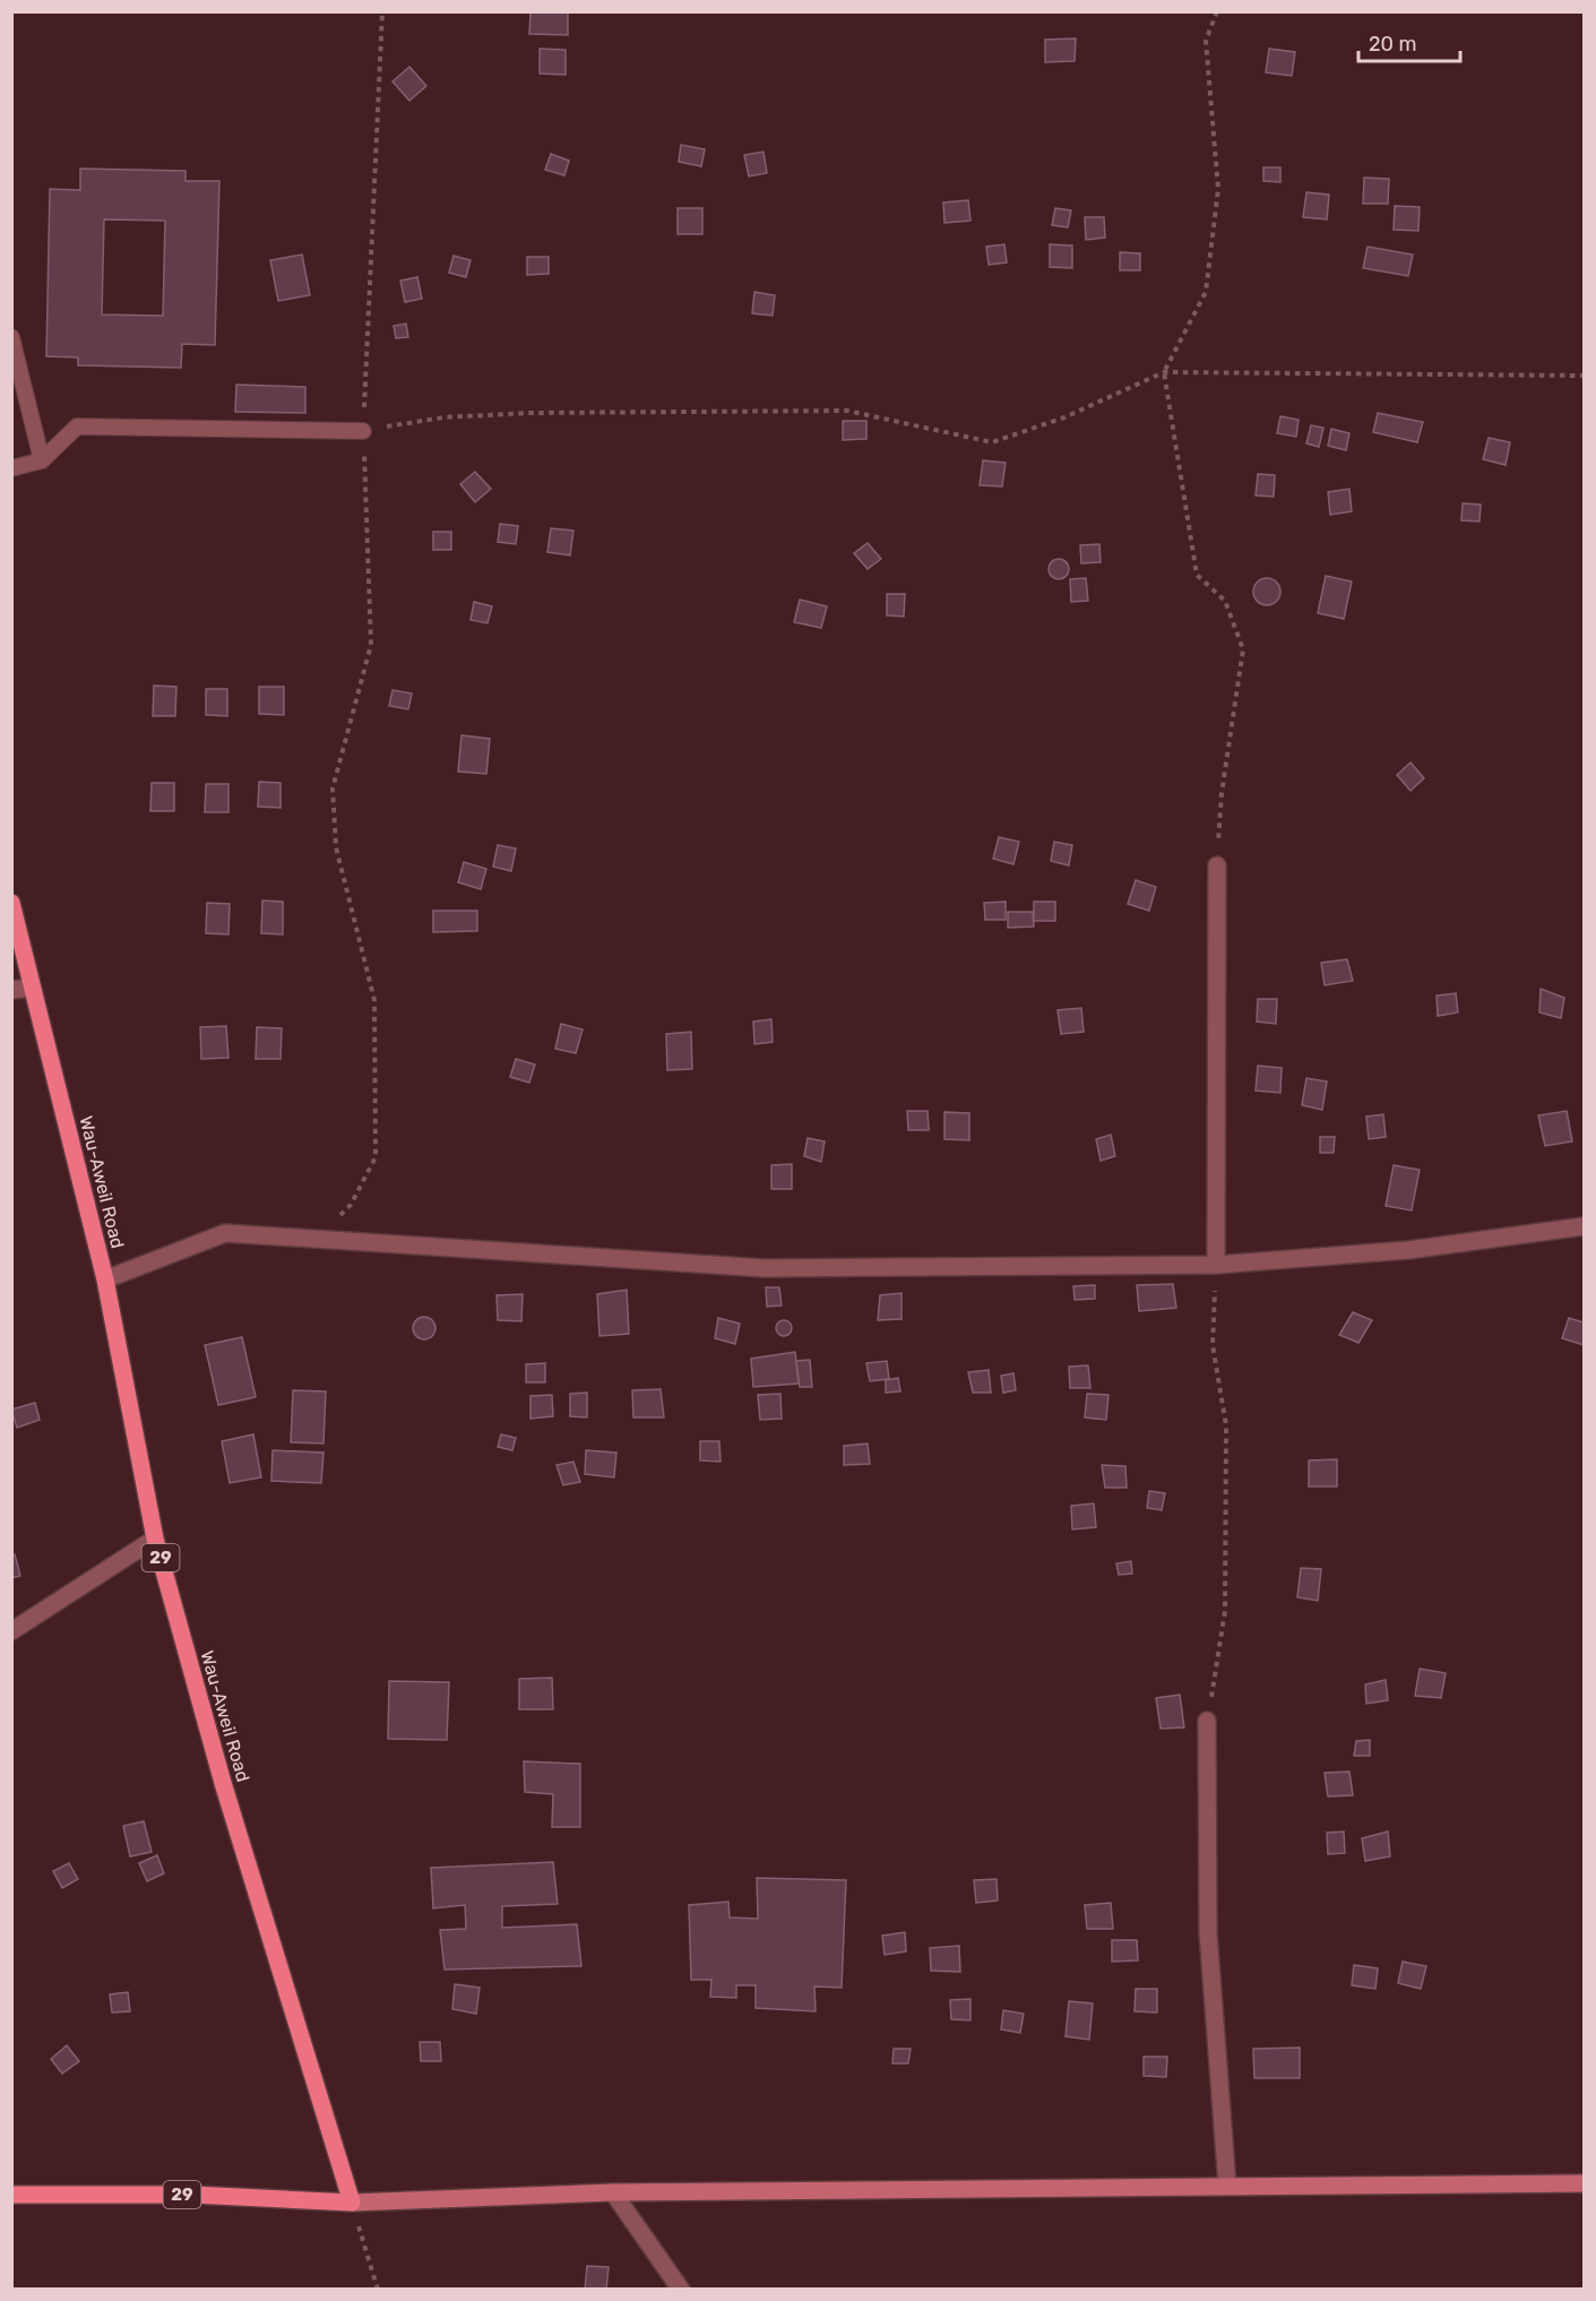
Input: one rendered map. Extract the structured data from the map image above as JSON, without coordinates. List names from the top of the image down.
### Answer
{
  "streets": {
    "main road": ["Wau-Aweil Road", "29"]
  },
  "crossings": [
    ["Wau-Aweil Road", "29"]
  ],
  "scale_bar": "20 m"
}
